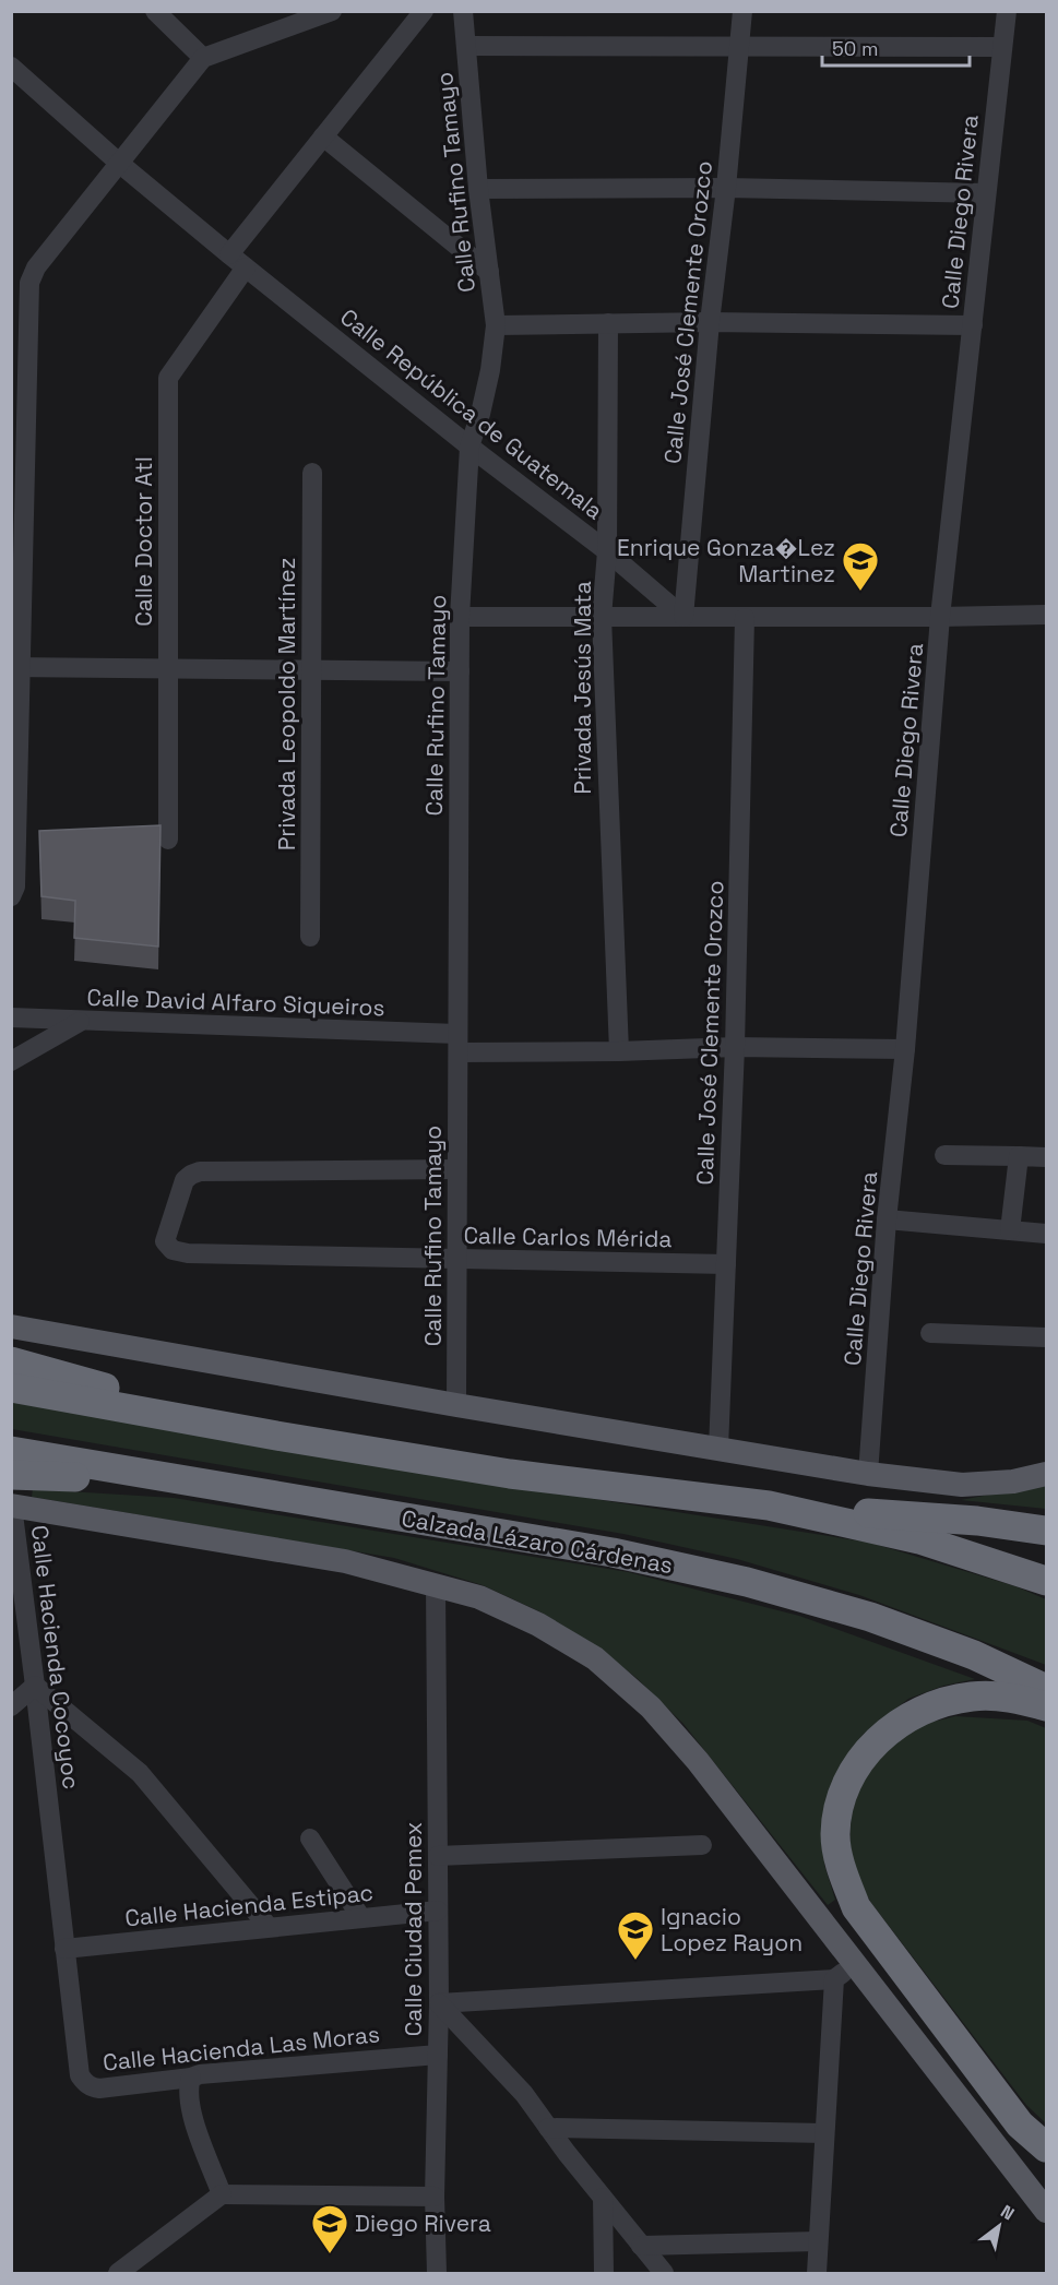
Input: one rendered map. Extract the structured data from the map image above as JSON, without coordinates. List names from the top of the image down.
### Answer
{
  "streets": {
    "highway": ["Calzada Lázaro Cárdenas"],
    "street": [
      "Calle Rufino Tamayo",
      "Calle Diego Rivera",
      "Calle José Clemente Orozco",
      "Calle República de Guatemala",
      "Calle Doctor Atl",
      "Privada Jesús Mata",
      "Privada Leopoldo Martínez",
      "Calle David Alfaro Siqueiros",
      "Calle Carlos Mérida",
      "Calle Hacienda Cocoyoc",
      "Calle Hacienda Estipac",
      "Calle Ciudad Pemex",
      "Calle Hacienda Las Moras"
    ]
  },
  "crossings": [
    ["Calle Rufino Tamayo", "Calle República de Guatemala"],
    ["Calle Rufino Tamayo", "Calle David Alfaro Siqueiros"],
    ["Calle Rufino Tamayo", "Calle Carlos Mérida"],
    ["Calle Diego Rivera", "Calle David Alfaro Siqueiros"],
    ["Calle José Clemente Orozco", "Calle República de Guatemala"],
    ["Calle José Clemente Orozco", "Calle David Alfaro Siqueiros"],
    ["Calle José Clemente Orozco", "Calle Carlos Mérida"],
    ["Calle República de Guatemala", "Calle Doctor Atl"],
    ["Calle República de Guatemala", "Privada Jesús Mata"],
    ["Privada Jesús Mata", "Calle David Alfaro Siqueiros"],
    ["Calle Hacienda Cocoyoc", "Calle Hacienda Estipac"],
    ["Calle Hacienda Cocoyoc", "Calle Hacienda Las Moras"],
    ["Calle Hacienda Estipac", "Calle Ciudad Pemex"],
    ["Calle Ciudad Pemex", "Calle Hacienda Las Moras"]
  ],
  "places": {
    "school or university": ["Enrique Gonza�Lez Martinez", "Ignacio Lopez Rayon", "Diego Rivera"]
  },
  "scale_bar": "50 m",
  "north": "top right"
}
